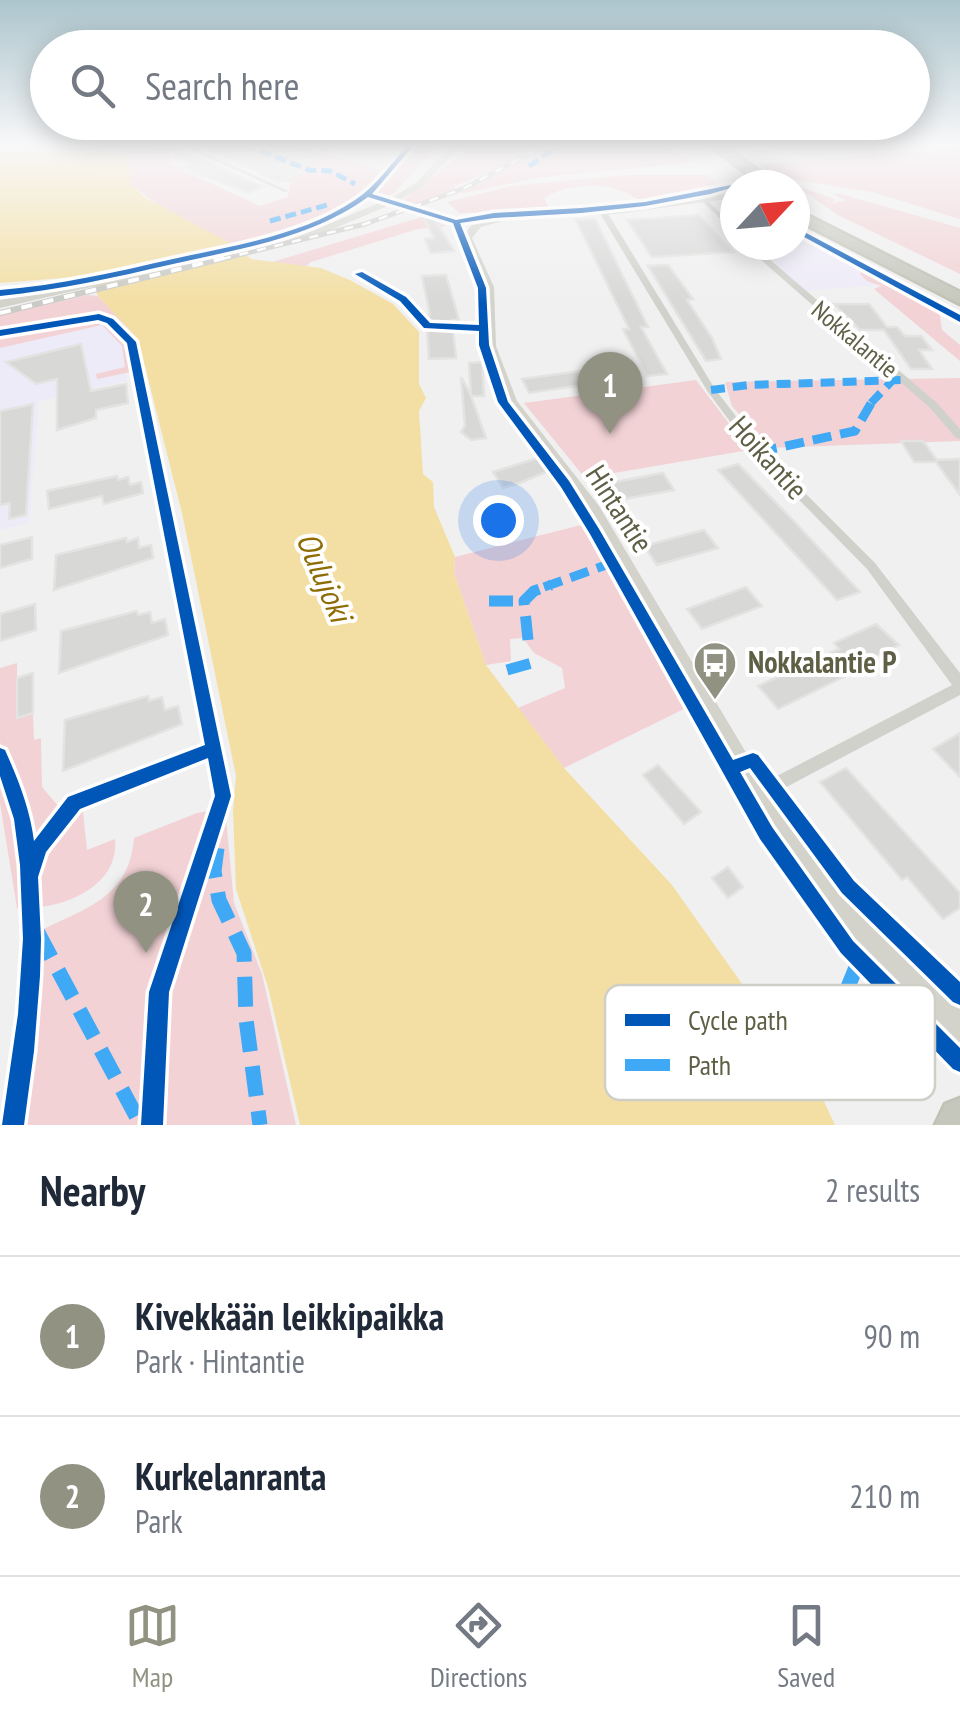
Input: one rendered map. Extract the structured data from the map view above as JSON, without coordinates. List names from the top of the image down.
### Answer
{
  "streets": {
    "street": ["Nokkalantie", "Hoikantie", "Hintantie"]
  },
  "crossings": [
    ["Hoikantie", "Hintantie"]
  ],
  "water": ["Oulujoki"],
  "places": {
    "bus stop": ["Nokkalantie P"]
  },
  "legend": ["Cycle path", "Path"],
  "north": "top right",
  "page": {
    "search": "Search here",
    "pins": ["1", "2"],
    "heading": ["Nearby", "2 results"],
    "list": [
      {
        "mark": "1",
        "name": "Kivekkään leikkipaikka",
        "note": "Park · Hintantie",
        "value": "90 m"
      },
      {
        "mark": "2",
        "name": "Kurkelanranta",
        "note": "Park",
        "value": "210 m"
      }
    ],
    "nav": ["Map", "Directions", "Saved"]
  }
}
